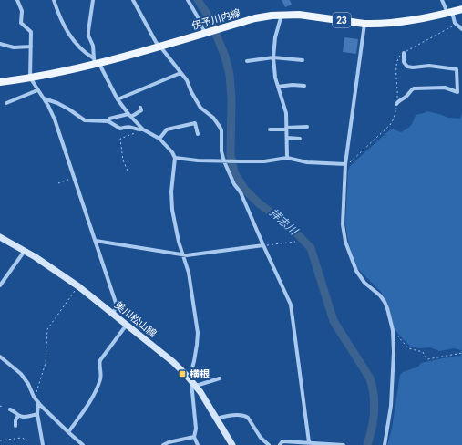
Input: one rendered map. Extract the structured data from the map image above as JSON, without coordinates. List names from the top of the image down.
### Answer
{
  "streets": {
    "main road": ["伊予川内線", "23", "美川松山線"]
  },
  "water": ["拝志川"],
  "places": {
    "transit": ["横根"]
  }
}
